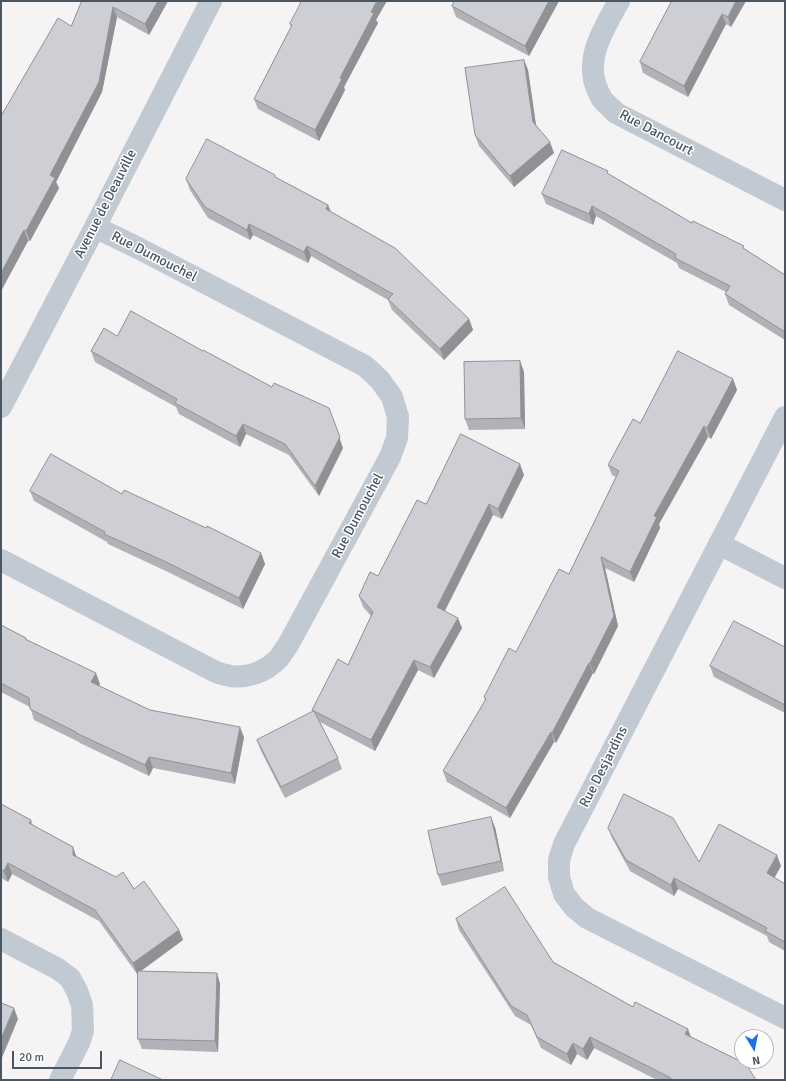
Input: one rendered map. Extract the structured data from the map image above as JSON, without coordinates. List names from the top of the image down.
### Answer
{
  "streets": {
    "street": [
      "Rue Dancourt",
      "Avenue de Deauville",
      "Rue Dumouchel",
      "Rue Desjardins"
    ]
  },
  "crossings": [
    ["Avenue de Deauville", "Rue Dumouchel"]
  ],
  "scale_bar": "20 m",
  "north": "bottom"
}
